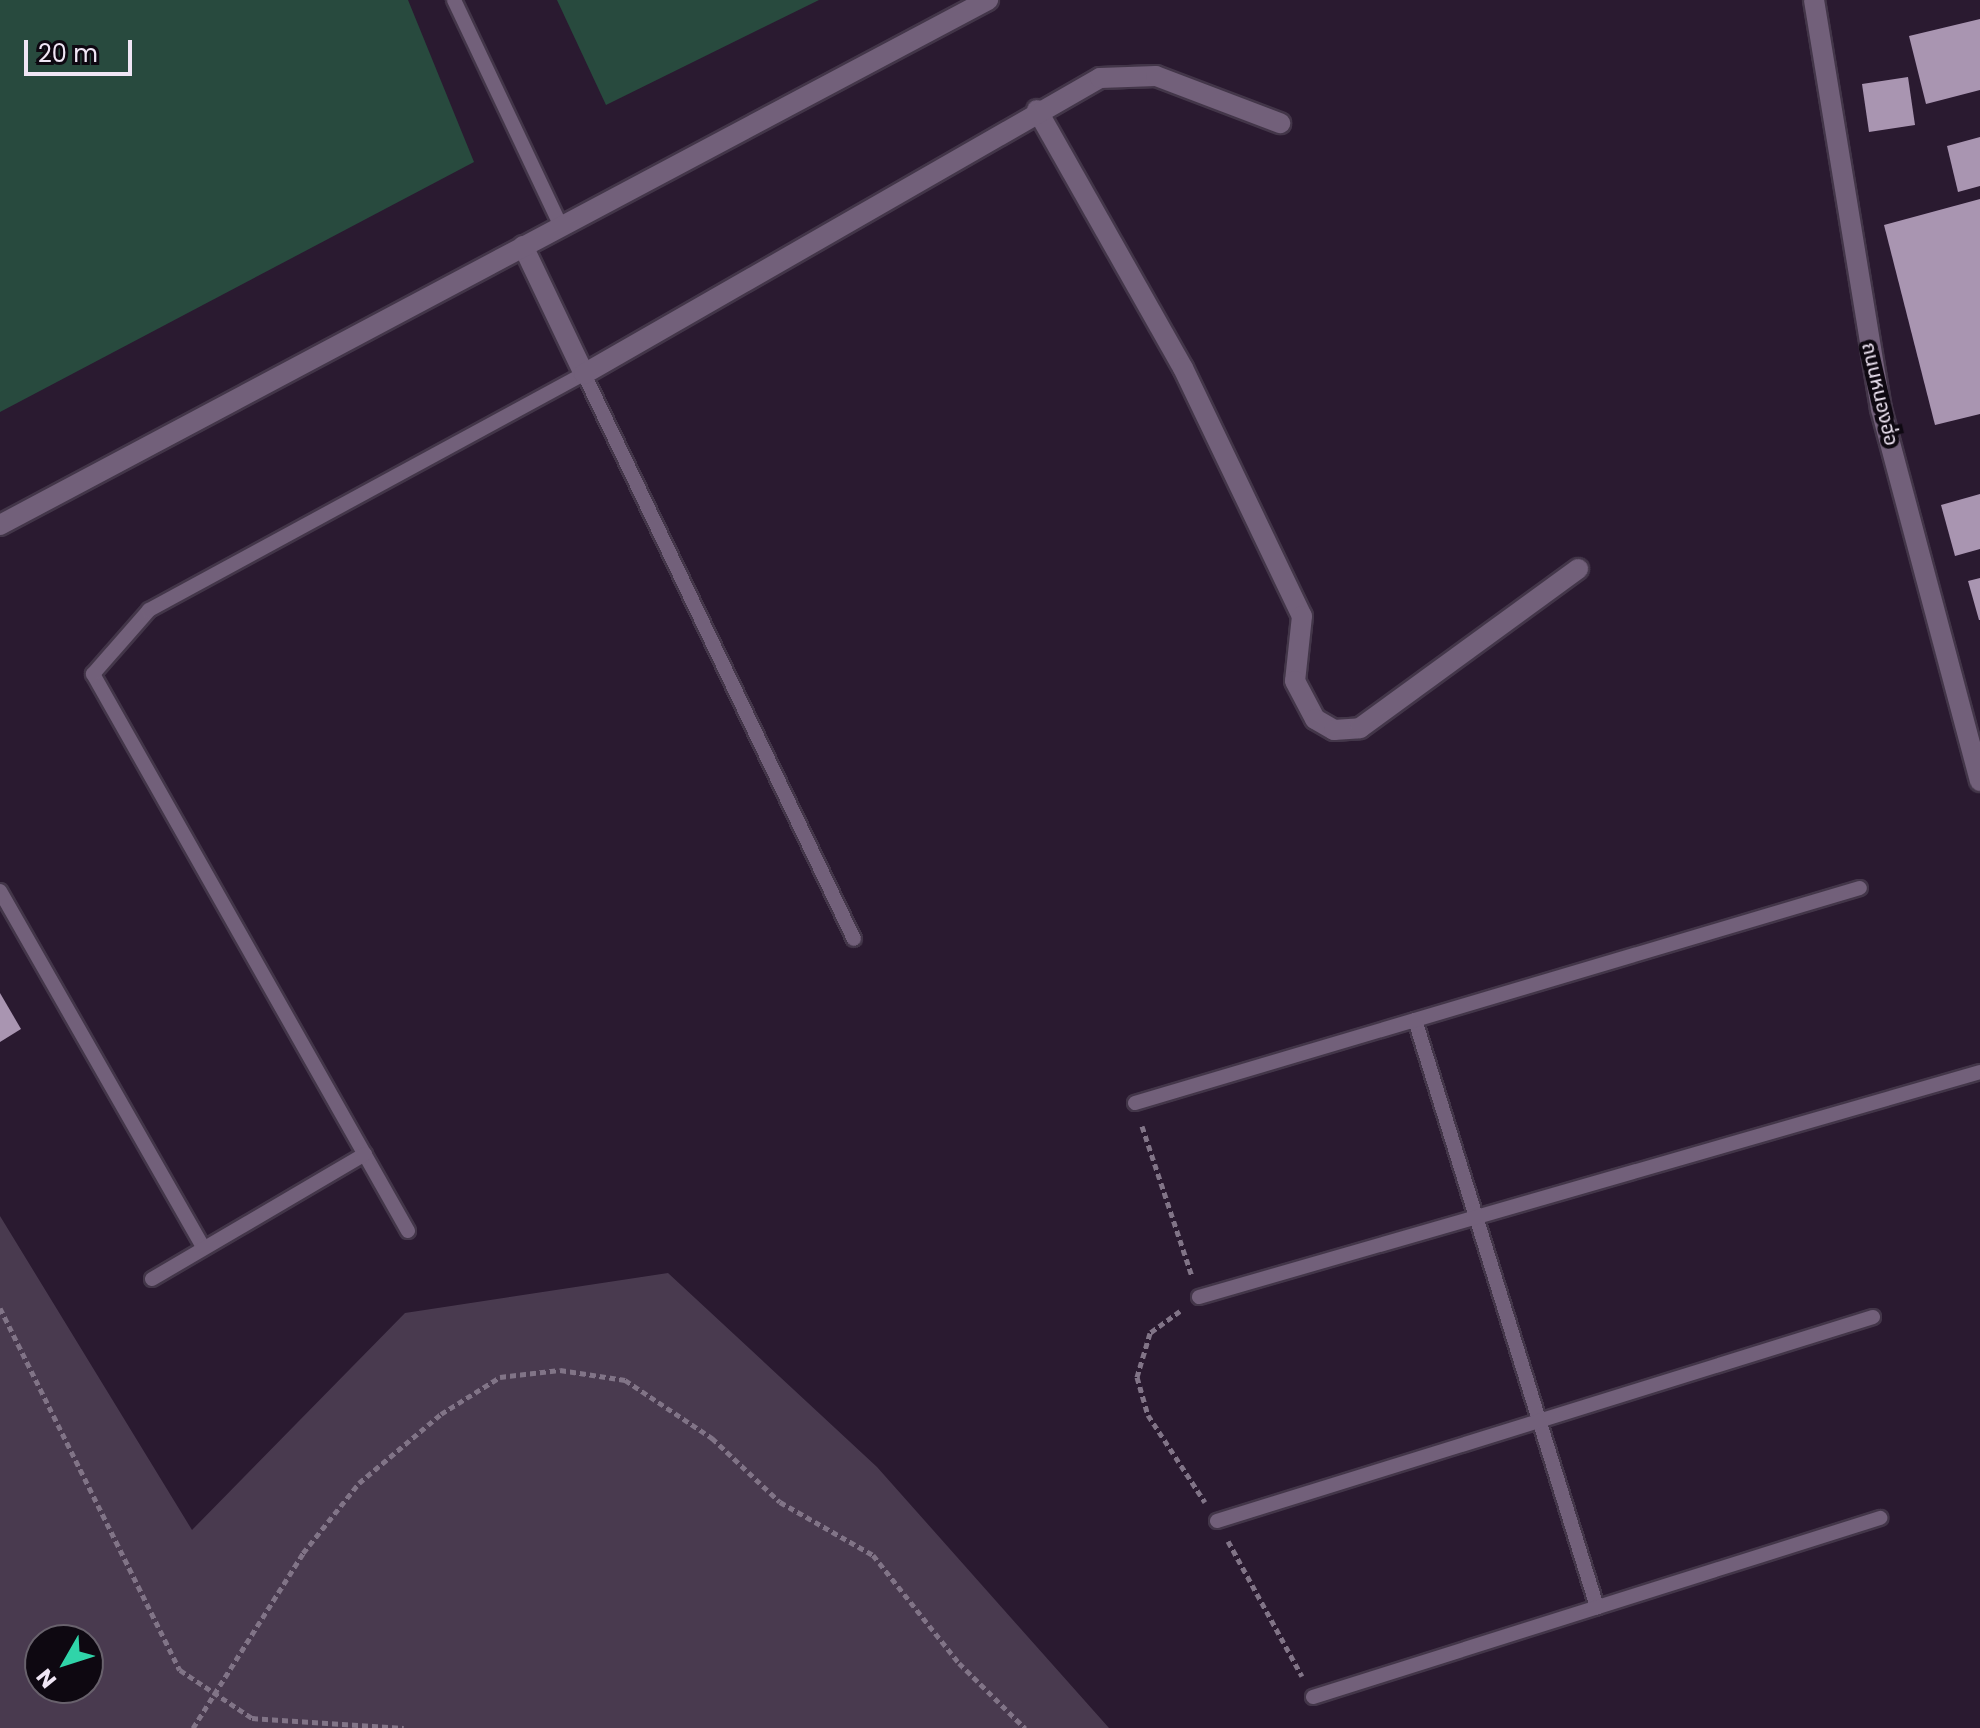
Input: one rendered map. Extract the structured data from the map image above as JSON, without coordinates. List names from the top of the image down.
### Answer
{
  "streets": {
    "street": ["ถนนหนองฮ่อ"]
  },
  "scale_bar": "20 m",
  "north": "bottom left"
}
